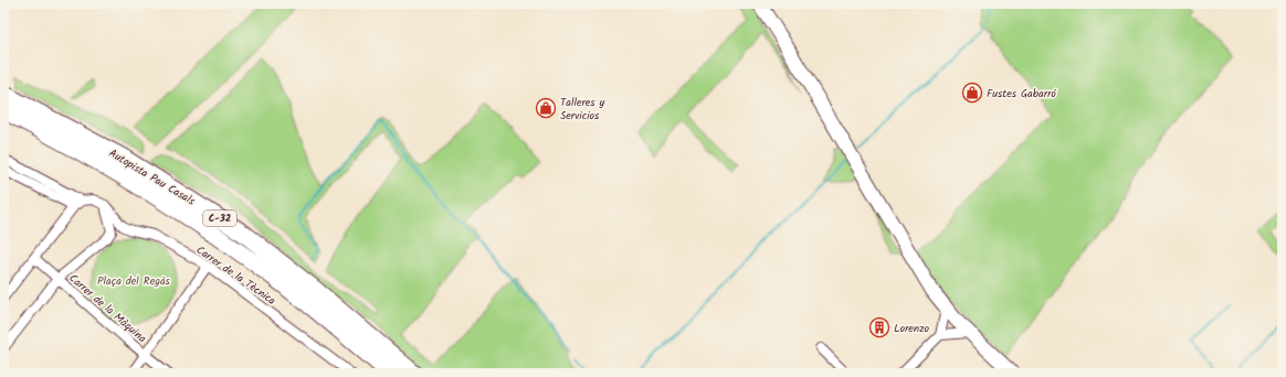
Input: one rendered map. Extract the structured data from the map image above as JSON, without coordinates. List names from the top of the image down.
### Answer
{
  "streets": {
    "highway": ["Autopista Pau Casals", "C-32"],
    "street": ["Carrer de la Tècnica", "Carrer de la Màquina"]
  },
  "parks": ["Plaça del Regàs"],
  "places": {
    "shop": ["Fustes Gabarró", "Talleres y Servicios"],
    "building": ["Lorenzo"]
  }
}
